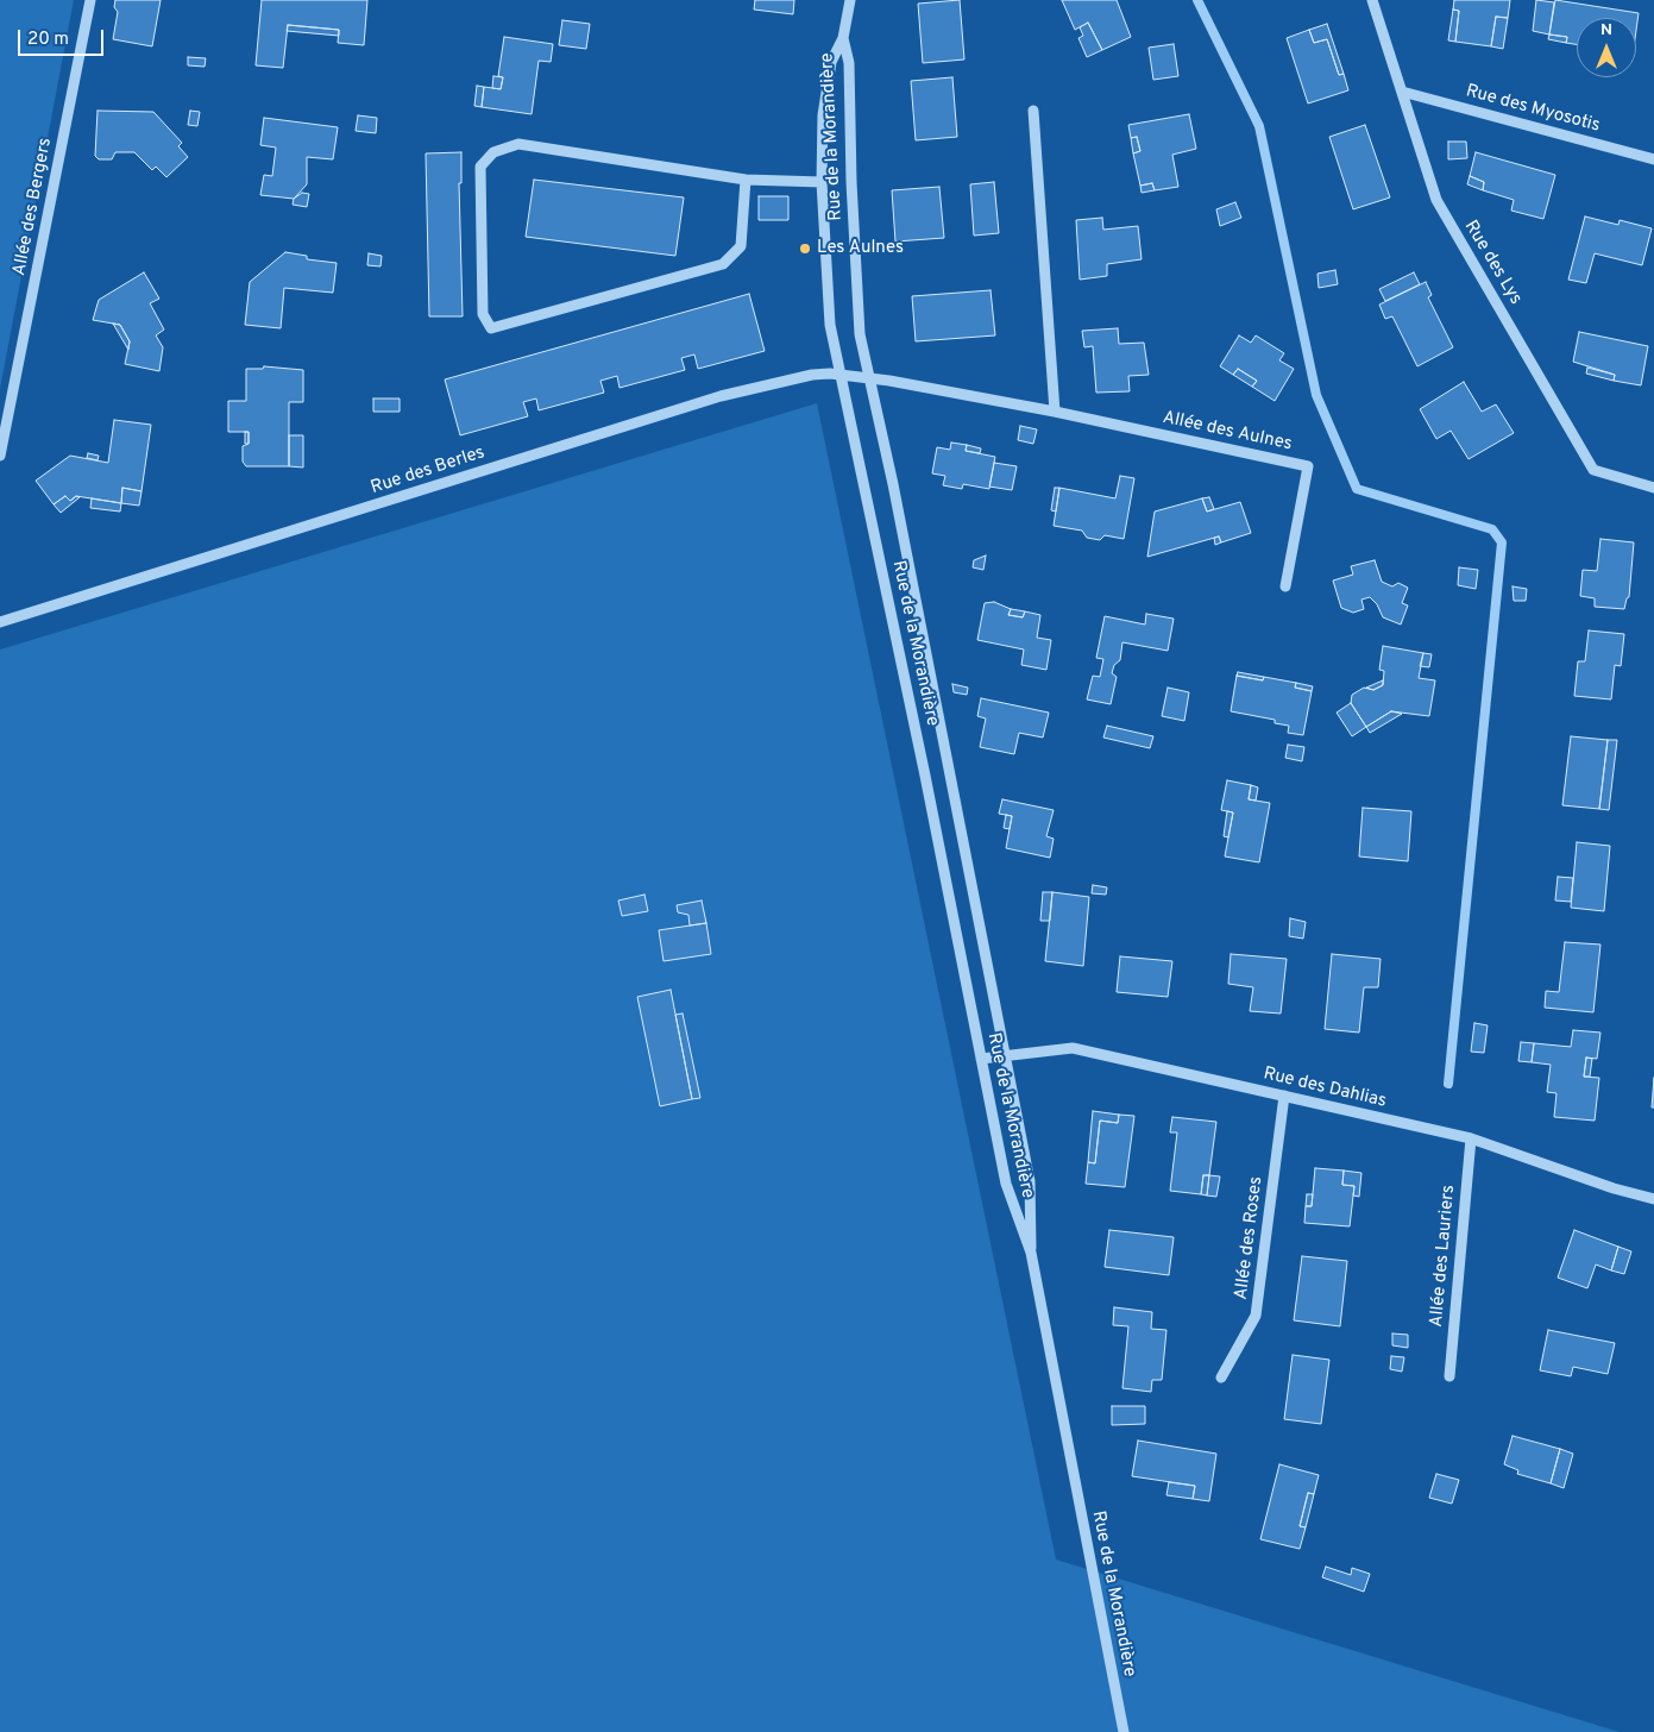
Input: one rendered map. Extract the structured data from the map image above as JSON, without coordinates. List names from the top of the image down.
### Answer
{
  "streets": {
    "street": [
      "Rue des Myosotis",
      "Rue de la Morandière",
      "Allée des Bergers",
      "Rue des Lys",
      "Allée des Aulnes",
      "Rue des Berles",
      "Rue des Dahlias",
      "Allée des Roses",
      "Allée des Lauriers"
    ]
  },
  "crossings": [
    ["Rue des Myosotis", "Rue des Lys"],
    ["Rue de la Morandière", "Allée des Aulnes"],
    ["Rue de la Morandière", "Rue des Berles"],
    ["Rue de la Morandière", "Rue des Dahlias"],
    ["Allée des Aulnes", "Rue des Berles"],
    ["Rue des Dahlias", "Allée des Roses"],
    ["Rue des Dahlias", "Allée des Lauriers"]
  ],
  "places": ["Les Aulnes"],
  "scale_bar": "20 m",
  "north": "top"
}
